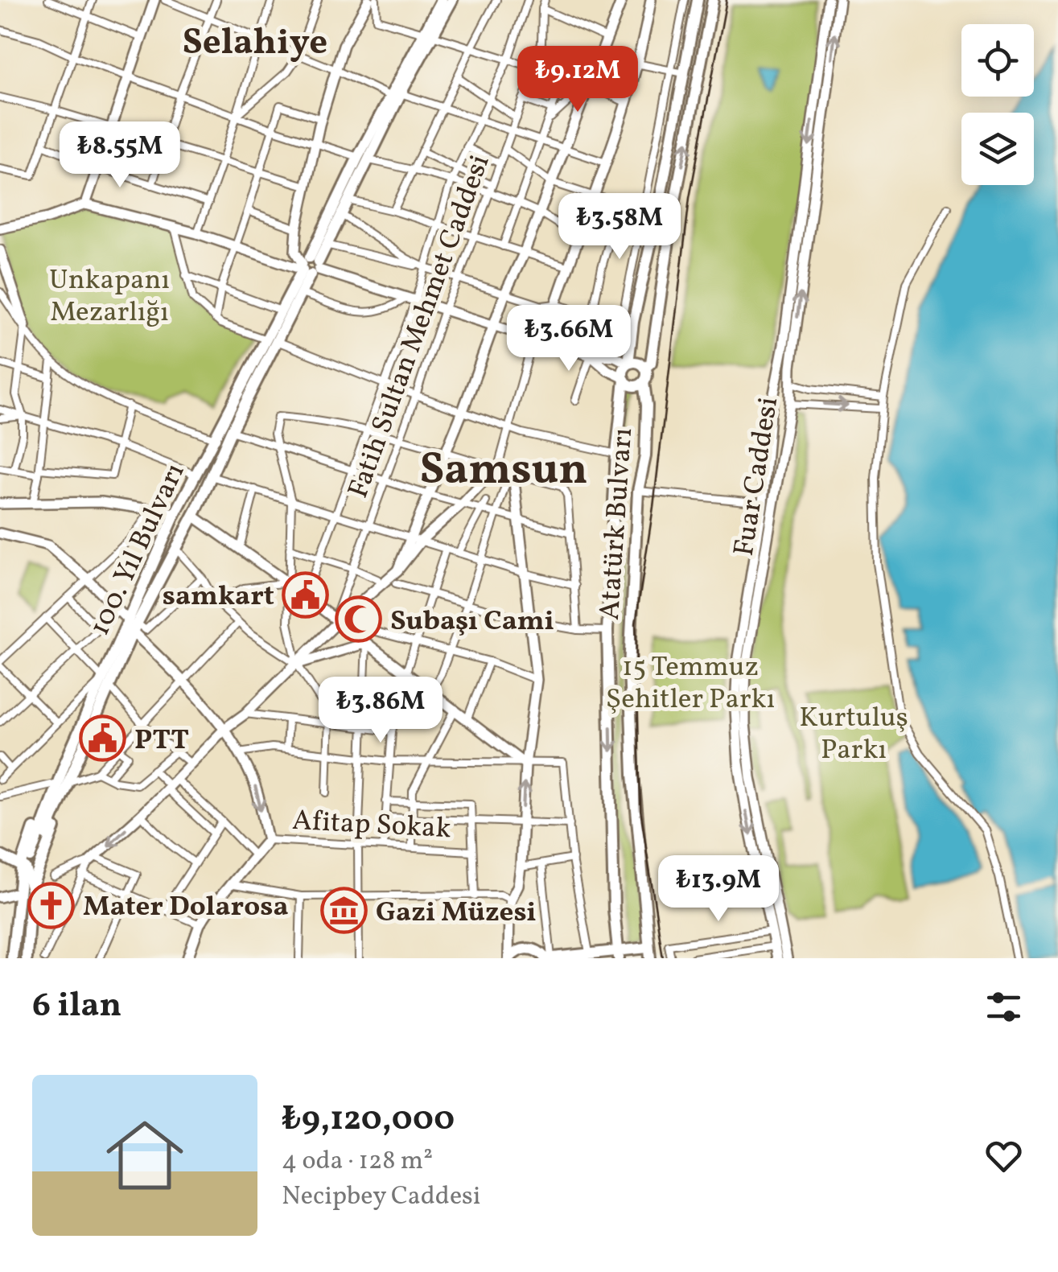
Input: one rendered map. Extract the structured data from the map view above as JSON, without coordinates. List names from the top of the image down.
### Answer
{
  "streets": {
    "main road": ["Fuar Caddesi", "Atatürk Bulvarı", "100. Yıl Bulvarı"],
    "street": ["Fatih Sultan Mehmet Caddesi", "Afitap Sokak"]
  },
  "districts": ["Selahiye", "Samsun"],
  "parks": ["Unkapanı Mezarlığı", "15 Temmuz Şehitler Parkı", "Kurtuluş Parkı"],
  "places": {
    "public building": ["samkart", "PTT"],
    "mosque": ["Subaşı Cami"],
    "church": ["Mater Dolarosa"],
    "museum": ["Gazi Müzesi"]
  },
  "page": {
    "price": [
      "₺9.12M",
      "₺8.55M",
      "₺3.58M",
      "₺3.66M",
      "₺3.86M",
      "₺13.9M"
    ],
    "heading": "6 ilan",
    "list": [
      {
        "name": "₺9,120,000",
        "note": "4 oda · 128 m² · Necipbey Caddesi"
      }
    ]
  }
}
